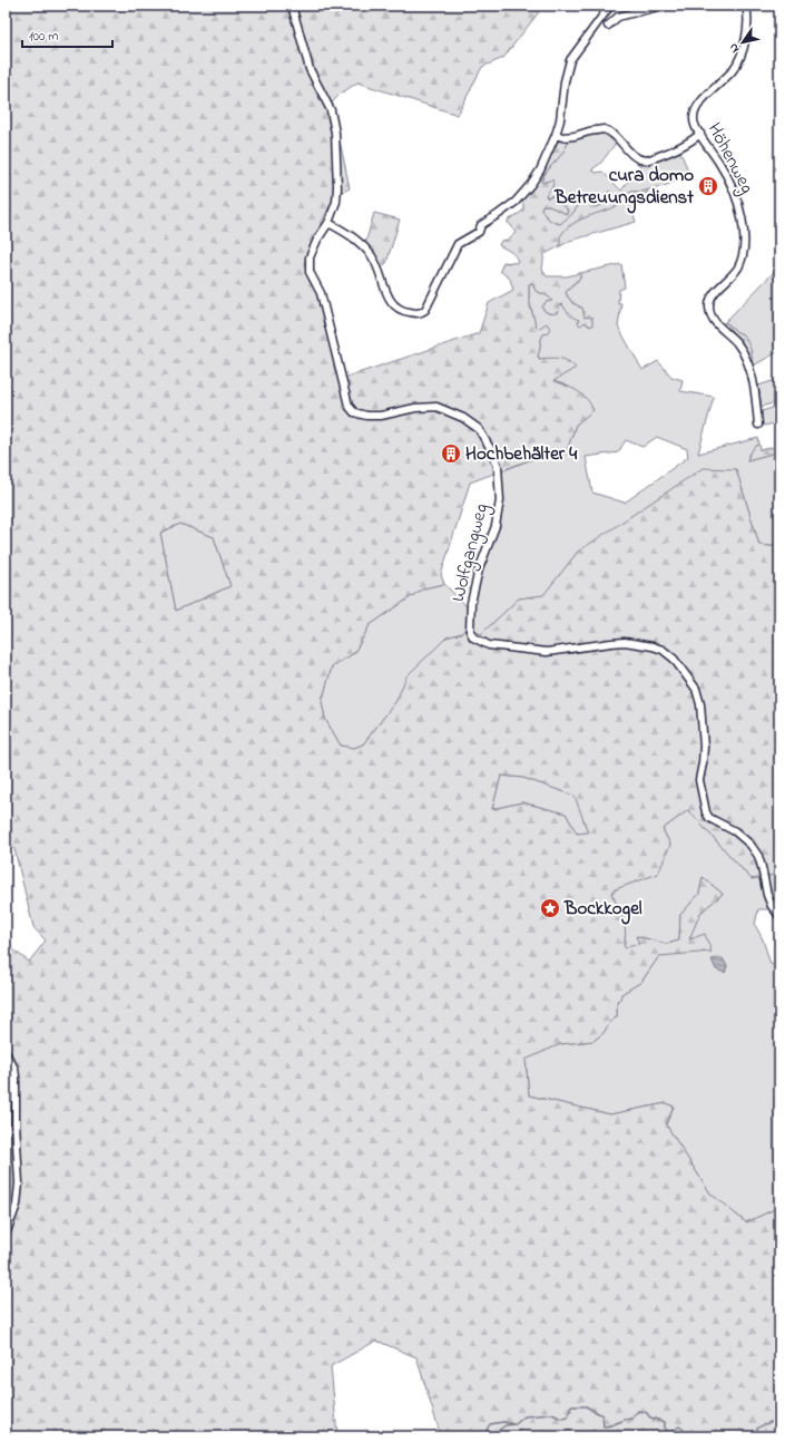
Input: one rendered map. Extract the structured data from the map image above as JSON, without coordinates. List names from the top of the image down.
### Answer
{
  "streets": {
    "street": ["Höhenweg", "Wolfgangweg"]
  },
  "places": {
    "building": ["cura domo Betreuungsdienst", "Hochbehälter 4"],
    "place": ["Bockkogel"]
  },
  "scale_bar": "100 m",
  "north": "bottom left"
}
